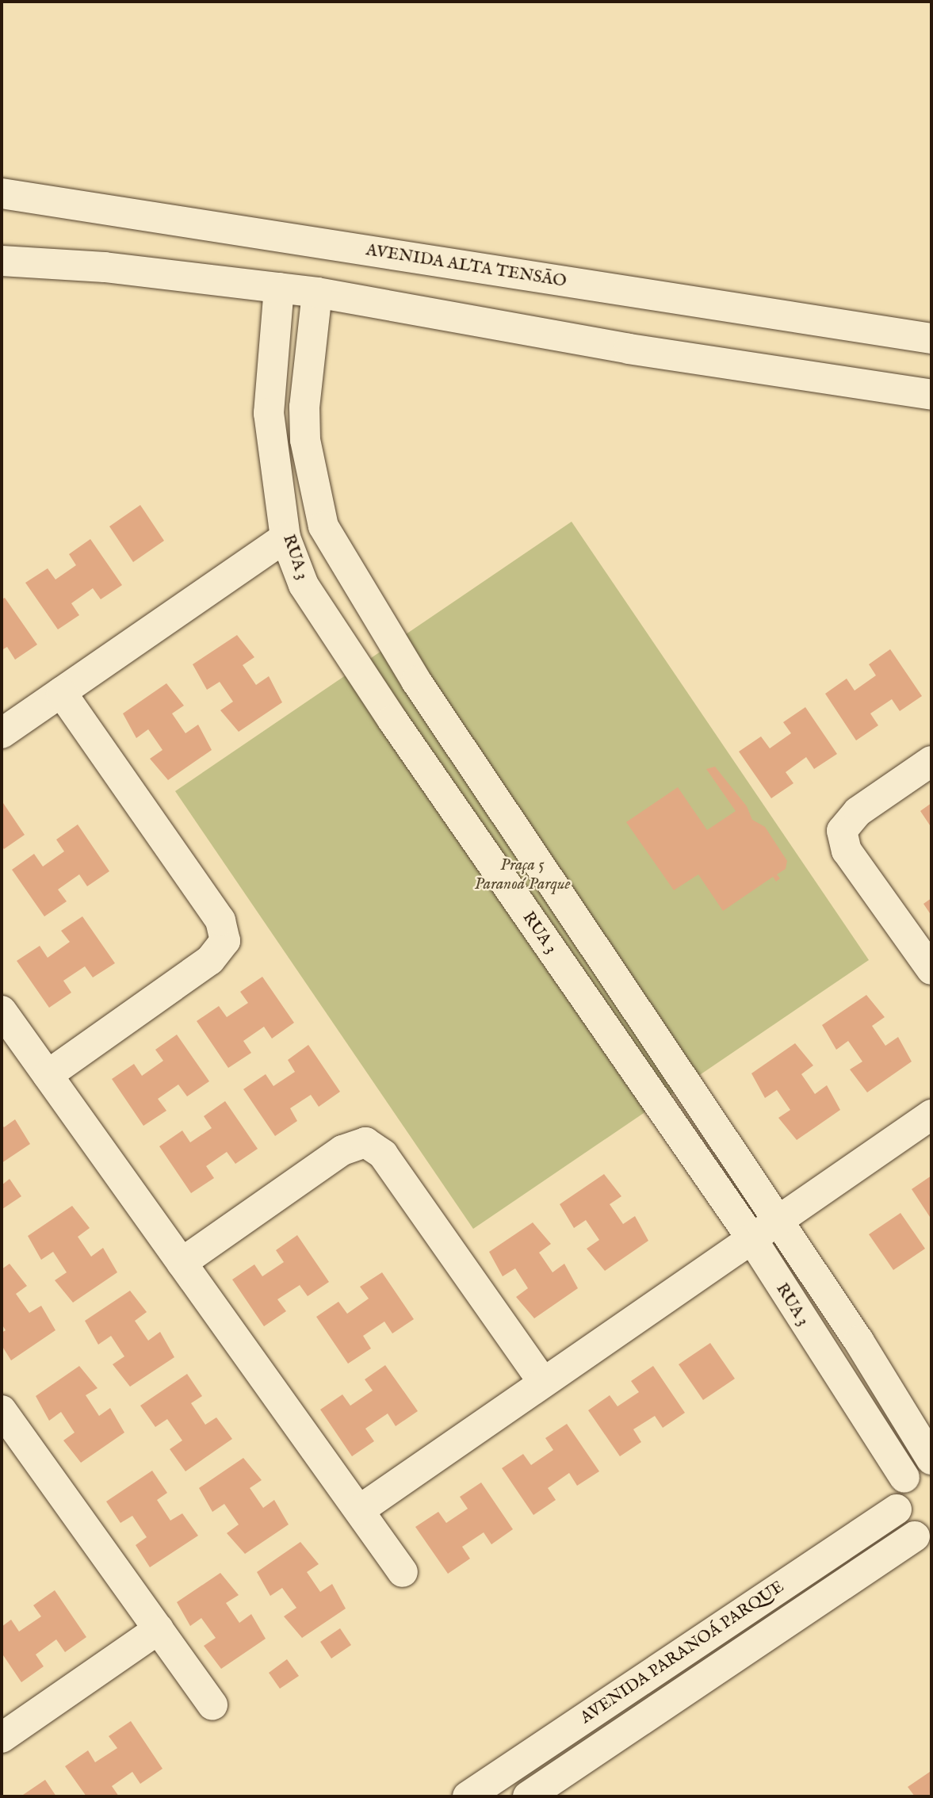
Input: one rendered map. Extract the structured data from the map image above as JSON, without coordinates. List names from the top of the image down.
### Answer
{
  "streets": {
    "street": ["AVENIDA ALTA TENSĀO", "RUA 3", "AVENIDA PARANOÁ PARQUE"]
  },
  "parks": ["Praça 5 Paranoá Parque"]
}
